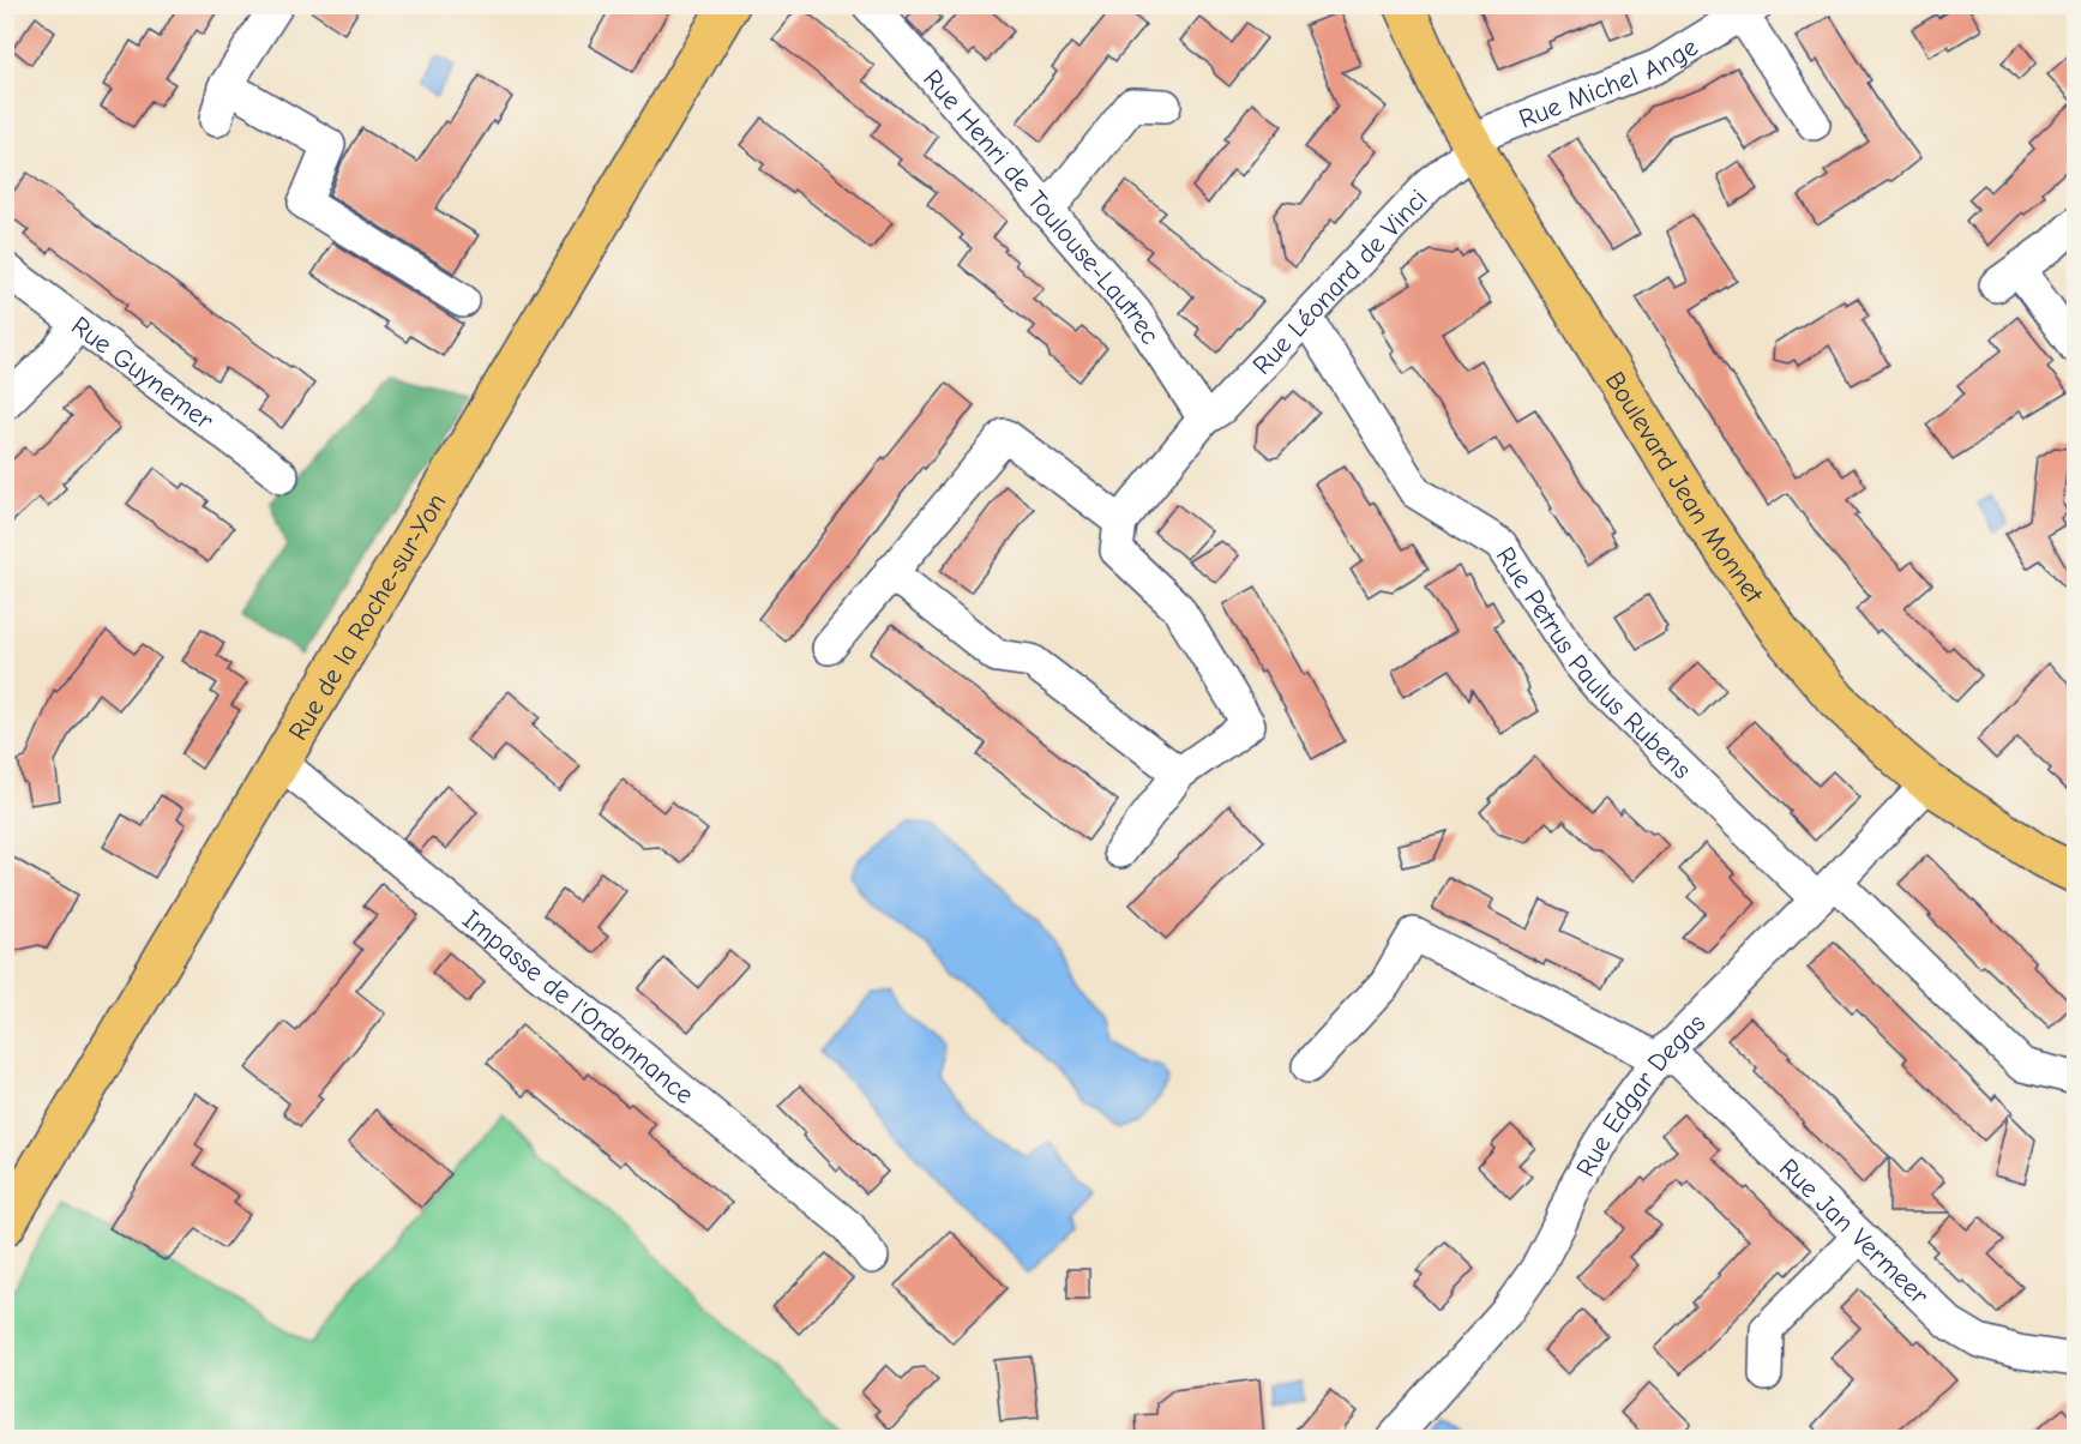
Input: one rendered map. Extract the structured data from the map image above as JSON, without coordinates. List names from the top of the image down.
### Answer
{
  "streets": {
    "main road": ["Boulevard Jean Monnet", "Rue de la Roche-sur-Yon"],
    "street": [
      "Rue Michel Ange",
      "Rue Henri de Toulouse-Lautrec",
      "Rue Léonard de Vinci",
      "Rue Guynemer",
      "Rue Petrus Paulus Rubens",
      "Impasse de l'Ordonnance",
      "Rue Edgar Degas",
      "Rue Jan Vermeer"
    ]
  },
  "crossings": [
    ["Rue Michel Ange", "Rue Léonard de Vinci"],
    ["Rue Michel Ange", "Boulevard Jean Monnet"],
    ["Rue Henri de Toulouse-Lautrec", "Rue Léonard de Vinci"],
    ["Rue Léonard de Vinci", "Boulevard Jean Monnet"],
    ["Rue Léonard de Vinci", "Rue Petrus Paulus Rubens"],
    ["Boulevard Jean Monnet", "Rue Edgar Degas"],
    ["Rue de la Roche-sur-Yon", "Impasse de l'Ordonnance"],
    ["Rue Petrus Paulus Rubens", "Rue Edgar Degas"],
    ["Rue Edgar Degas", "Rue Jan Vermeer"]
  ]
}
